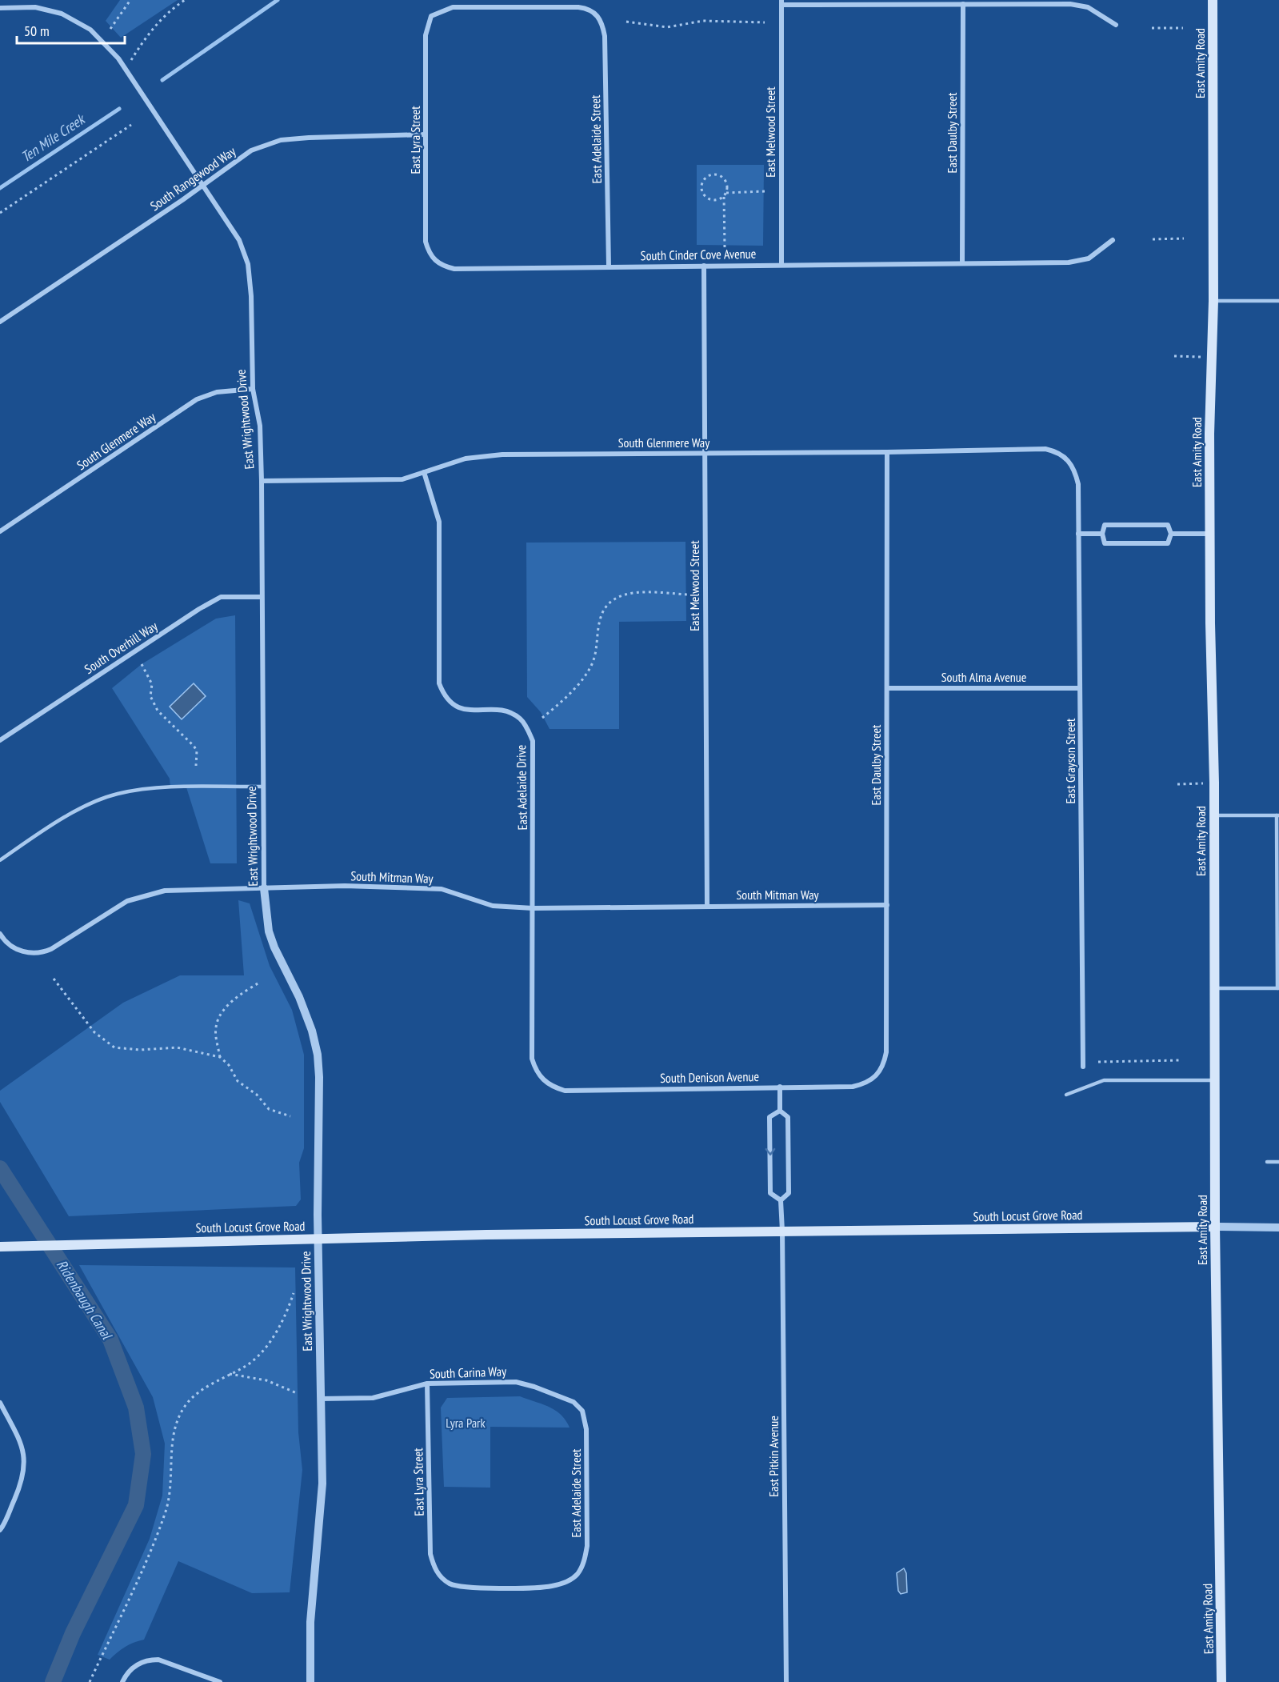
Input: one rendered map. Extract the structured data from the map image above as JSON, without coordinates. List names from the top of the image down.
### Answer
{
  "streets": {
    "main road": ["East Amity Road", "South Locust Grove Road"],
    "street": [
      "East Melwood Street",
      "East Daulby Street",
      "East Adelaide Street",
      "East Lyra Street",
      "South Rangewood Way",
      "South Cinder Cove Avenue",
      "East Wrightwood Drive",
      "South Glenmere Way",
      "South Overhill Way",
      "South Alma Avenue",
      "East Grayson Street",
      "East Adelaide Drive",
      "South Mitman Way",
      "South Denison Avenue",
      "South Carina Way",
      "East Pitkin Avenue"
    ]
  },
  "crossings": [
    ["East Amity Road", "South Locust Grove Road"],
    ["East Melwood Street", "South Cinder Cove Avenue"],
    ["East Melwood Street", "South Glenmere Way"],
    ["East Melwood Street", "South Mitman Way"],
    ["East Daulby Street", "South Cinder Cove Avenue"],
    ["East Daulby Street", "South Glenmere Way"],
    ["East Daulby Street", "South Alma Avenue"],
    ["East Daulby Street", "South Mitman Way"],
    ["East Daulby Street", "South Denison Avenue"],
    ["East Adelaide Street", "East Lyra Street"],
    ["East Adelaide Street", "South Cinder Cove Avenue"],
    ["East Adelaide Street", "South Carina Way"],
    ["East Lyra Street", "South Rangewood Way"],
    ["East Lyra Street", "South Cinder Cove Avenue"],
    ["East Lyra Street", "South Carina Way"],
    ["South Rangewood Way", "East Wrightwood Drive"],
    ["East Wrightwood Drive", "South Glenmere Way"],
    ["East Wrightwood Drive", "South Overhill Way"],
    ["East Wrightwood Drive", "South Mitman Way"],
    ["East Wrightwood Drive", "South Locust Grove Road"],
    ["East Wrightwood Drive", "South Carina Way"],
    ["South Glenmere Way", "East Grayson Street"],
    ["South Glenmere Way", "East Adelaide Drive"],
    ["South Alma Avenue", "East Grayson Street"],
    ["East Adelaide Drive", "South Mitman Way"],
    ["East Adelaide Drive", "South Denison Avenue"],
    ["South Locust Grove Road", "East Pitkin Avenue"]
  ],
  "water": ["Ten Mile Creek", "Ridenbaugh Canal"],
  "parks": ["Lyra Park"],
  "scale_bar": "50 m"
}
